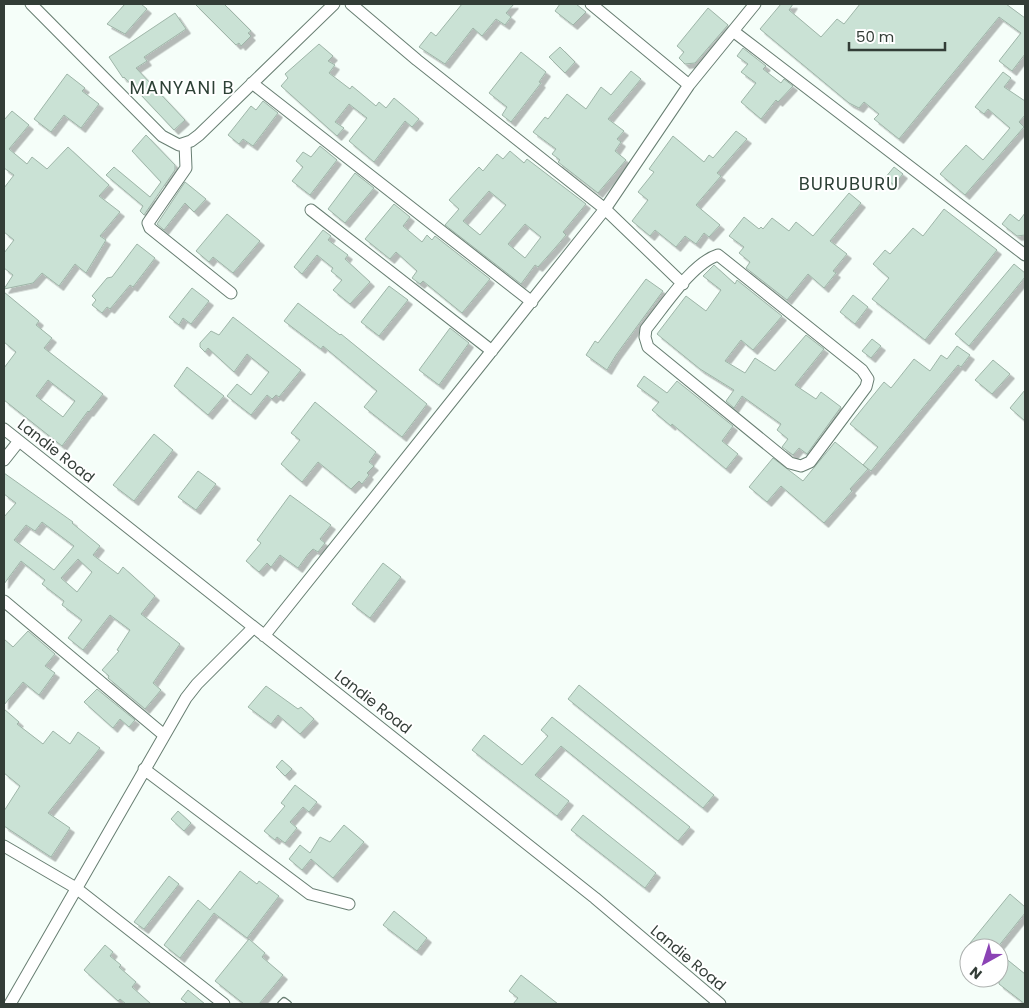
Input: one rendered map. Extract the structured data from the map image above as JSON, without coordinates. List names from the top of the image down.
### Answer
{
  "streets": {
    "street": ["Landie Road"]
  },
  "districts": ["MANYANI B", "BURUBURU"],
  "scale_bar": "50 m",
  "north": "bottom left"
}
